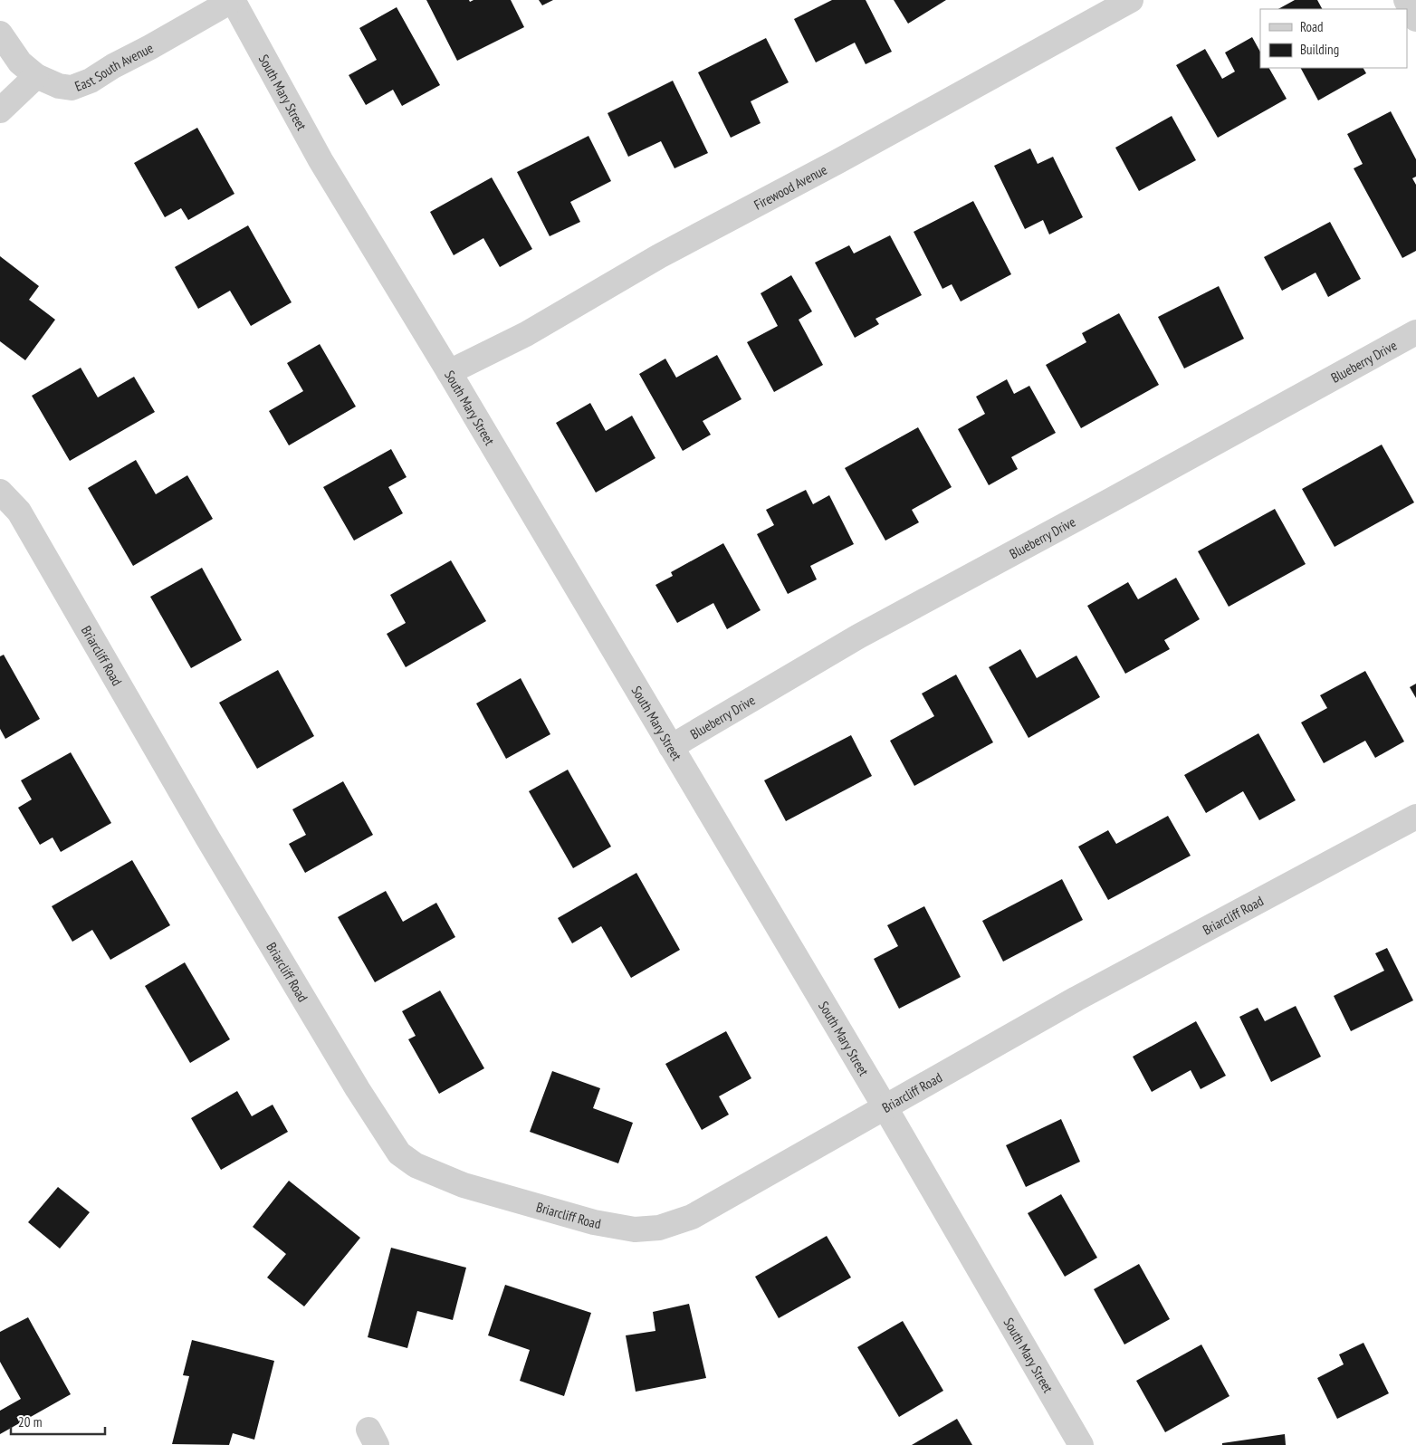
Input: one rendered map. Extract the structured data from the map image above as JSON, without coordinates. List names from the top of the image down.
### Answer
{
  "streets": {
    "street": [
      "East South Avenue",
      "South Mary Street",
      "Firewood Avenue",
      "Blueberry Drive",
      "Briarcliff Road"
    ]
  },
  "crossings": [
    ["East South Avenue", "South Mary Street"],
    ["South Mary Street", "Firewood Avenue"],
    ["South Mary Street", "Blueberry Drive"],
    ["South Mary Street", "Briarcliff Road"]
  ],
  "legend": ["Road", "Building"],
  "scale_bar": "20 m"
}
